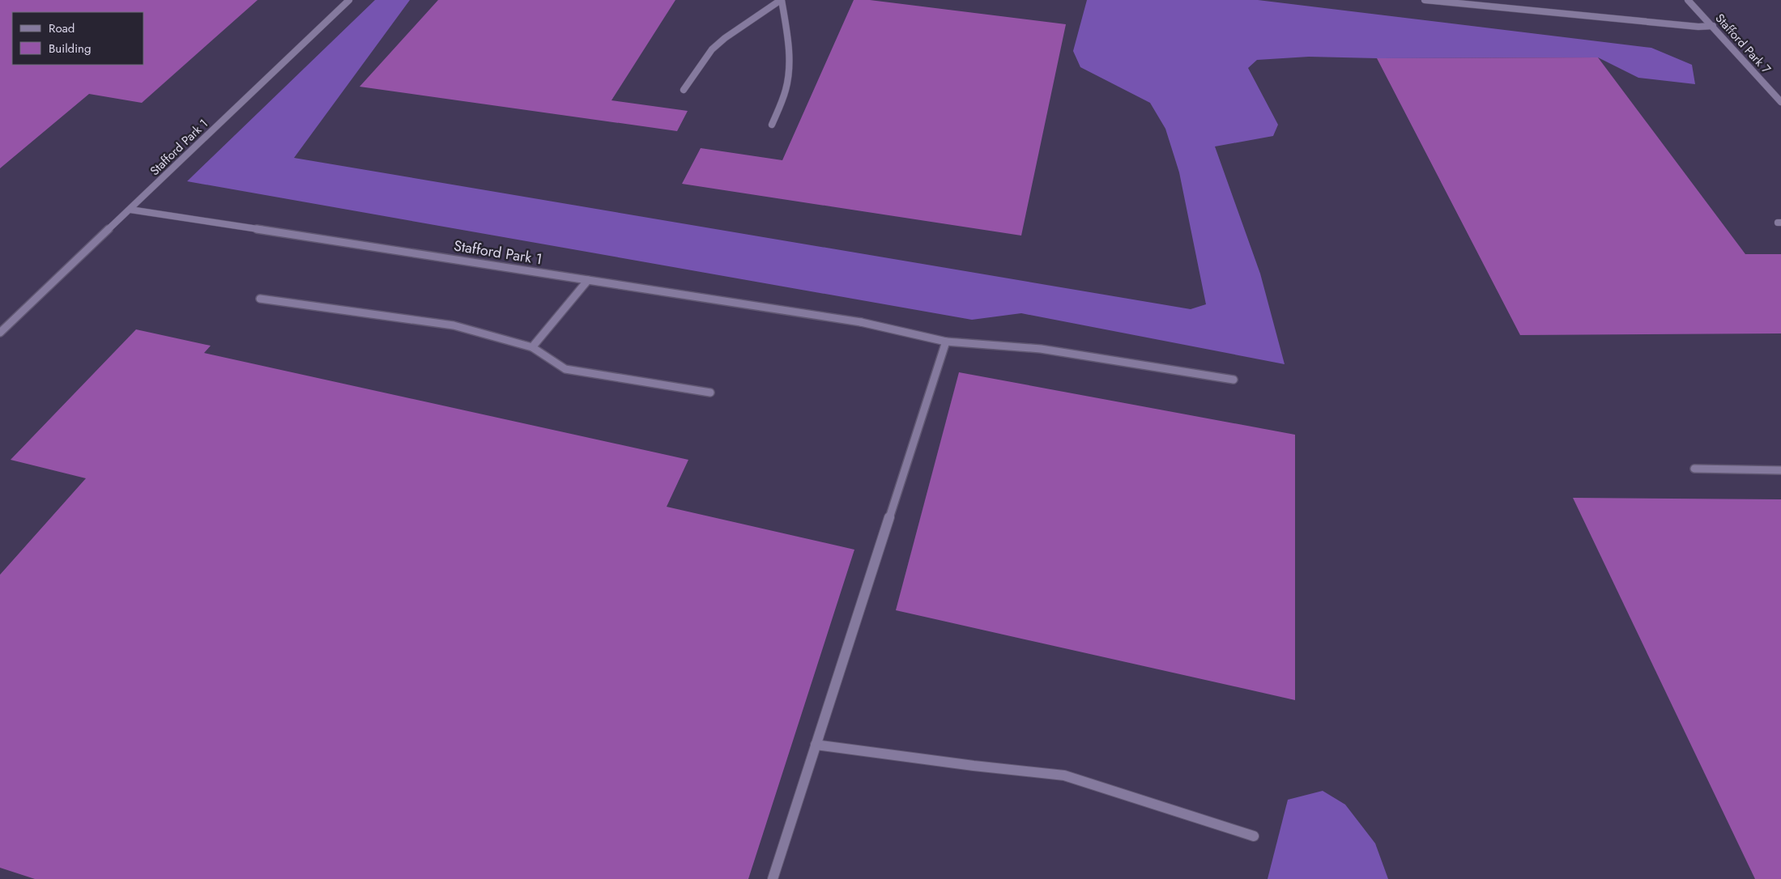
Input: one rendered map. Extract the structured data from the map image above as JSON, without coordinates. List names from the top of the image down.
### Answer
{
  "streets": {
    "street": ["Stafford Park 7", "Stafford Park 1"]
  },
  "legend": ["Road", "Building"]
}
